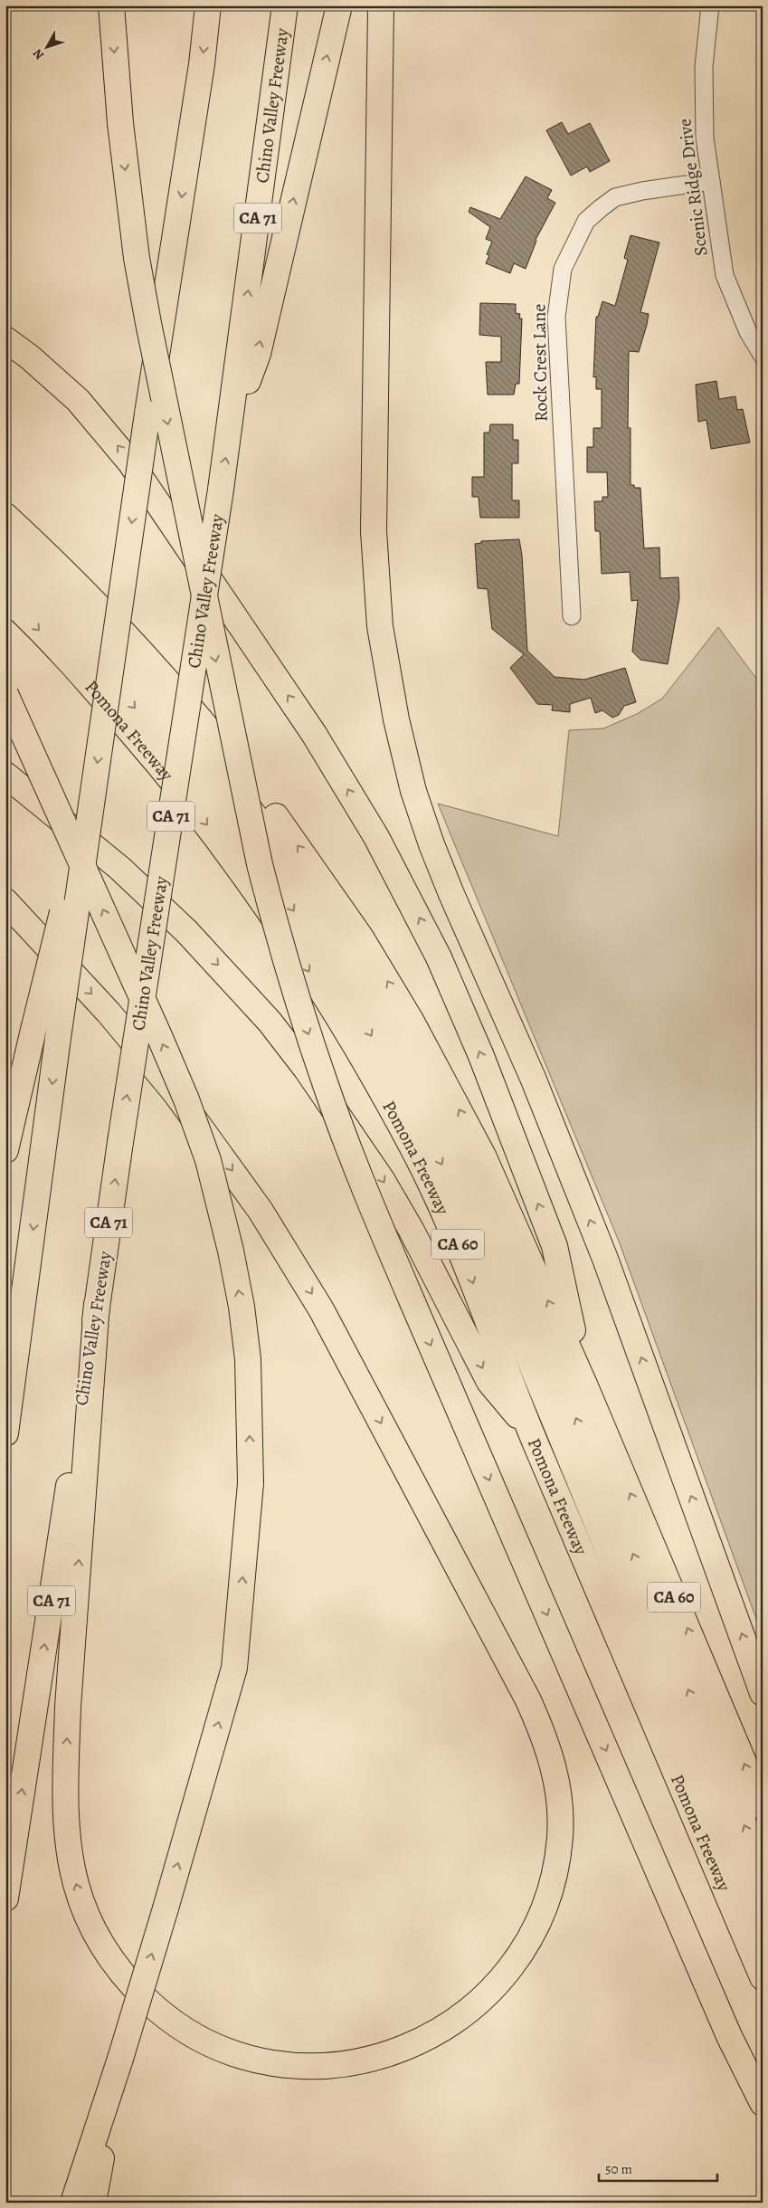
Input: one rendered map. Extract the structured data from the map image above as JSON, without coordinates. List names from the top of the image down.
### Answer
{
  "streets": {
    "highway": [
      "Chino Valley Freeway",
      "CA 71",
      "Pomona Freeway",
      "CA 60"
    ],
    "street": ["Scenic Ridge Drive", "Rock Crest Lane"]
  },
  "crossings": [
    ["Scenic Ridge Drive", "Rock Crest Lane"]
  ],
  "scale_bar": "50 m",
  "north": "bottom left"
}
